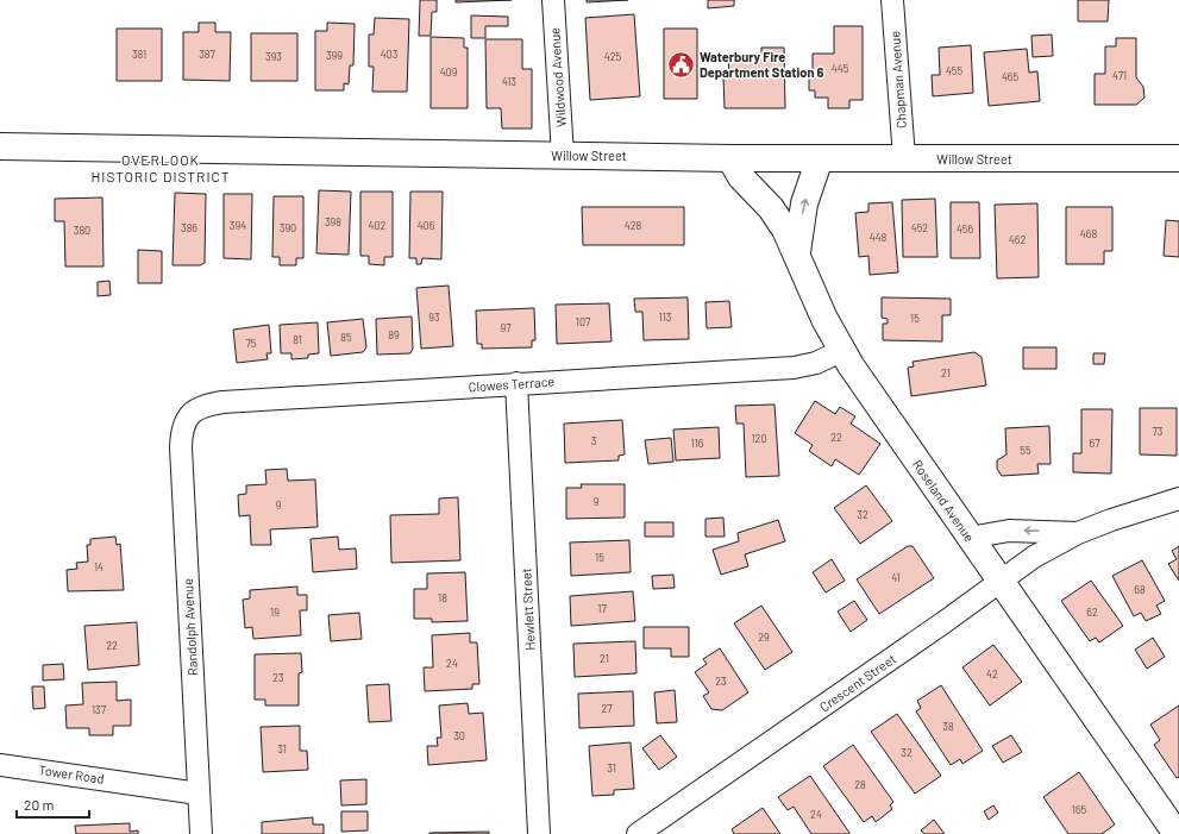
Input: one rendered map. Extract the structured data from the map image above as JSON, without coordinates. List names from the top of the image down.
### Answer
{
  "streets": {
    "street": [
      "Wildwood Avenue",
      "Chapman Avenue",
      "Willow Street",
      "Clowes Terrace",
      "Roseland Avenue",
      "Hewlett Street",
      "Randolph Avenue",
      "Crescent Street",
      "Tower Road"
    ]
  },
  "crossings": [
    ["Wildwood Avenue", "Willow Street"],
    ["Chapman Avenue", "Willow Street"],
    ["Willow Street", "Roseland Avenue"],
    ["Clowes Terrace", "Roseland Avenue"],
    ["Clowes Terrace", "Hewlett Street"],
    ["Clowes Terrace", "Randolph Avenue"],
    ["Roseland Avenue", "Crescent Street"],
    ["Randolph Avenue", "Tower Road"]
  ],
  "districts": ["OVERLOOK HISTORIC DISTRICT"],
  "places": {
    "public building": ["Waterbury Fire Department Station 6"]
  },
  "house_numbers": [
    "381",
    "387",
    "403",
    "399",
    "393",
    "425",
    "445",
    "455",
    "409",
    "471",
    "465",
    "413",
    "398",
    "394",
    "402",
    "406",
    "428",
    "386",
    "390",
    "452",
    "456",
    "380",
    "468",
    "448",
    "462",
    "93",
    "113",
    "15",
    "107",
    "97",
    "89",
    "85",
    "81",
    "75",
    "21",
    "73",
    "22",
    "120",
    "3",
    "116",
    "67",
    "55",
    "9",
    "9",
    "32",
    "15",
    "14",
    "41",
    "68",
    "18",
    "17",
    "19",
    "62",
    "29",
    "22",
    "21",
    "24",
    "42",
    "23",
    "23",
    "27",
    "137",
    "38",
    "30",
    "31",
    "32",
    "31",
    "28",
    "165",
    "24"
  ],
  "scale_bar": "20 m"
}
